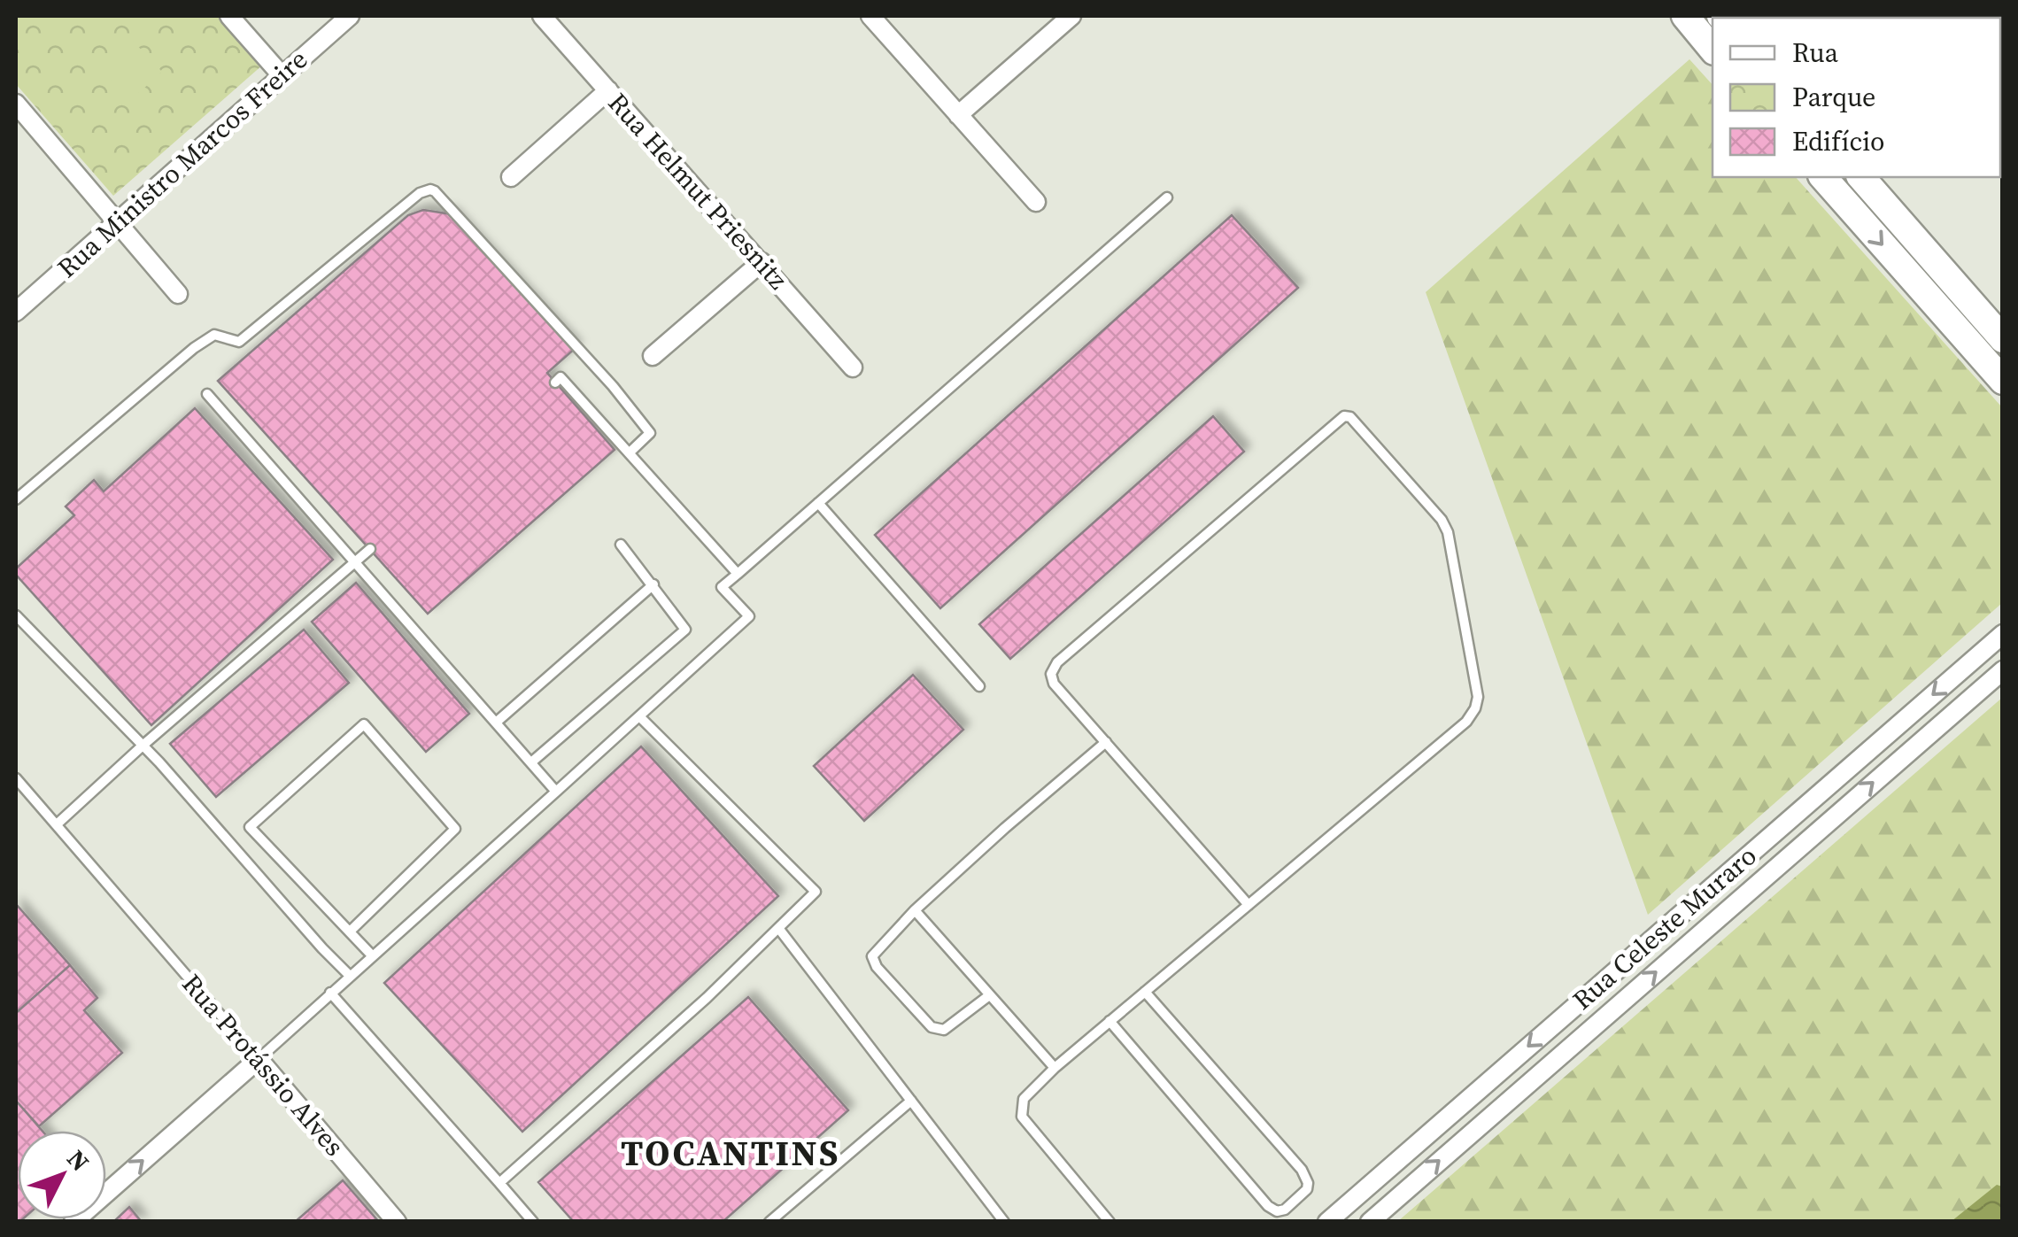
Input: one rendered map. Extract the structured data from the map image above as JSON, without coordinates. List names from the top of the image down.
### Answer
{
  "streets": {
    "street": [
      "Rua Ministro Marcos Freire",
      "Rua Helmut Priesnitz",
      "Rua Celeste Muraro",
      "Rua Protássio Alves"
    ]
  },
  "districts": ["TOCANTINS"],
  "legend": ["Rua", "Parque", "Edifício"],
  "north": "top right"
}
